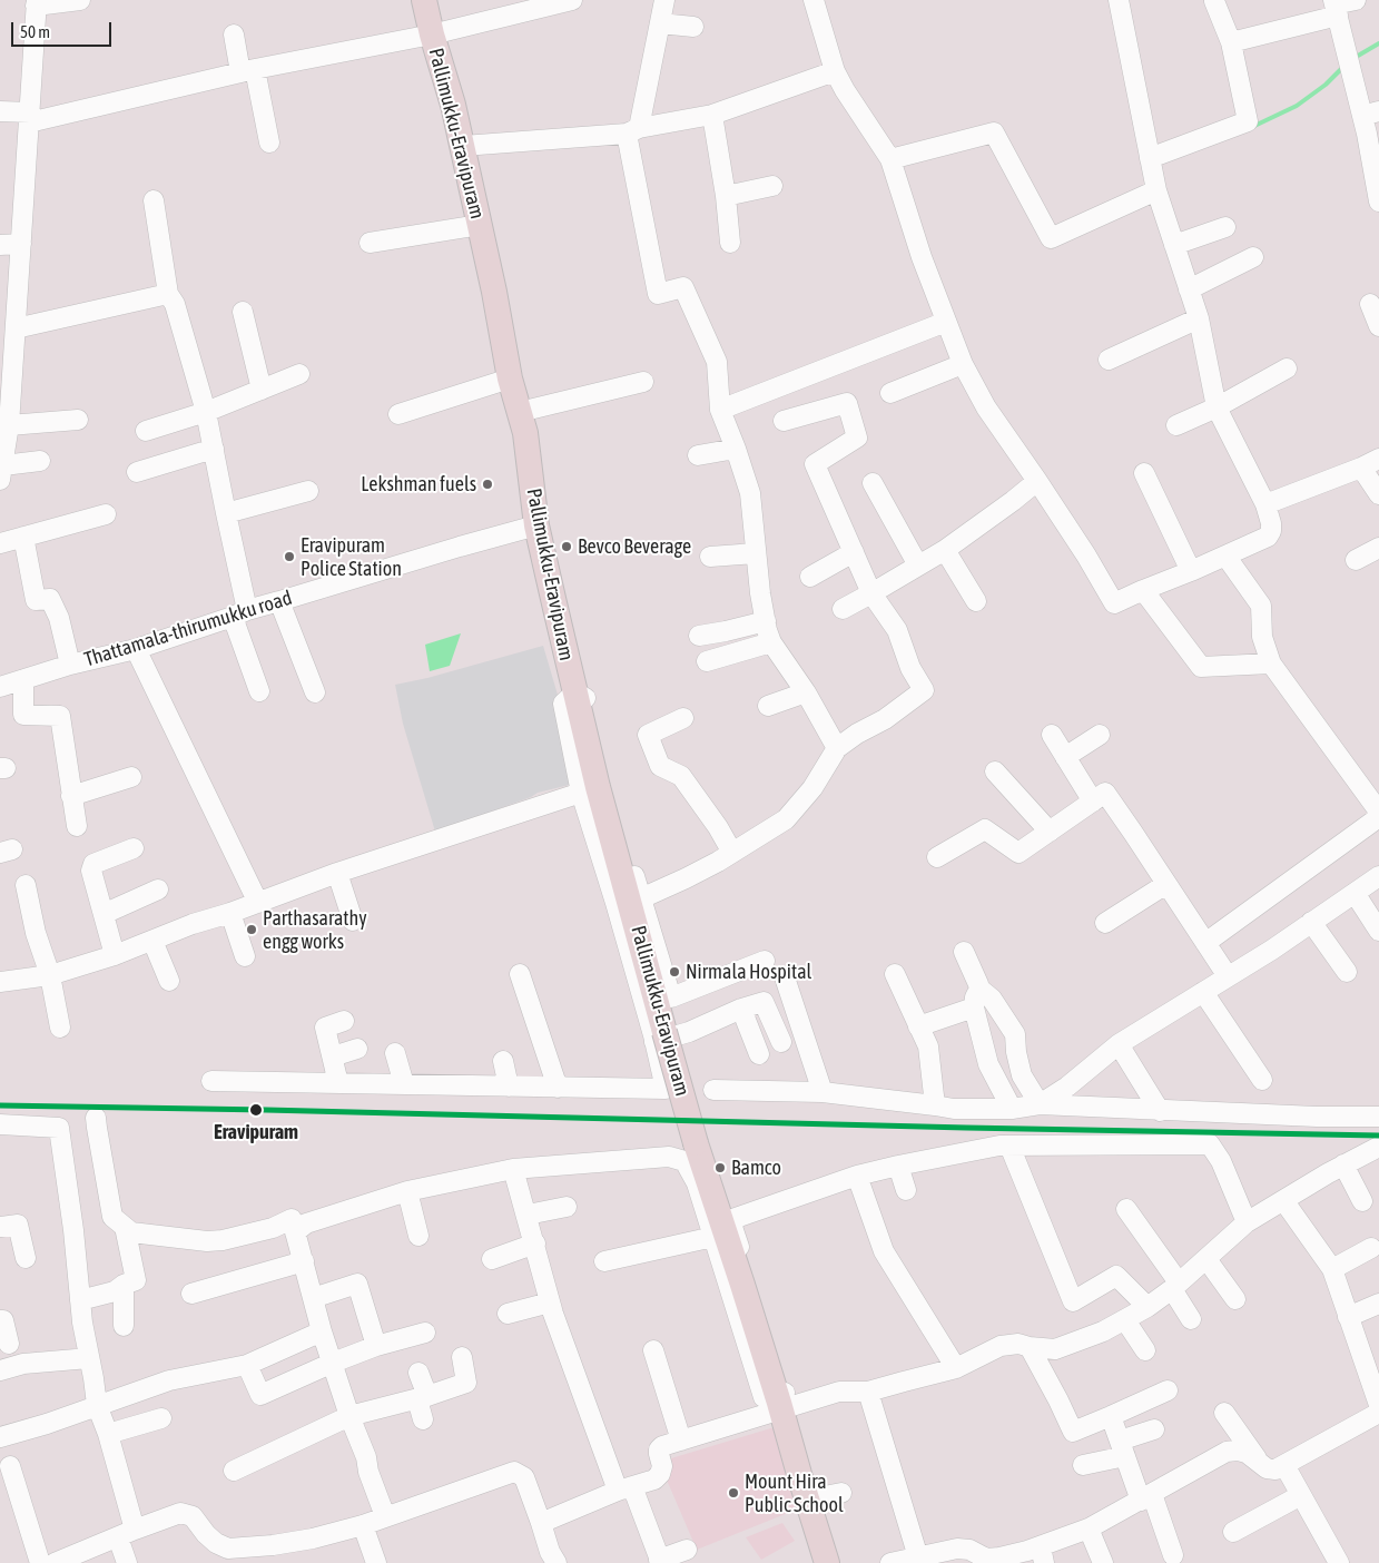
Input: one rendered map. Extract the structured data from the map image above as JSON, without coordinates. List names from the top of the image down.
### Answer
{
  "streets": {
    "main road": ["Pallimukku-Eravipuram"],
    "street": ["Thattamala-thirumukku road"]
  },
  "crossings": [
    ["Pallimukku-Eravipuram", "Thattamala-thirumukku road"]
  ],
  "places": [
    "Lekshman fuels",
    "Bevco Beverage",
    "Eravipuram Police Station",
    "Parthasarathy engg works",
    "Nirmala Hospital",
    "Eravipuram",
    "Bamco",
    "Mount Hira Public School"
  ],
  "scale_bar": "50 m"
}
